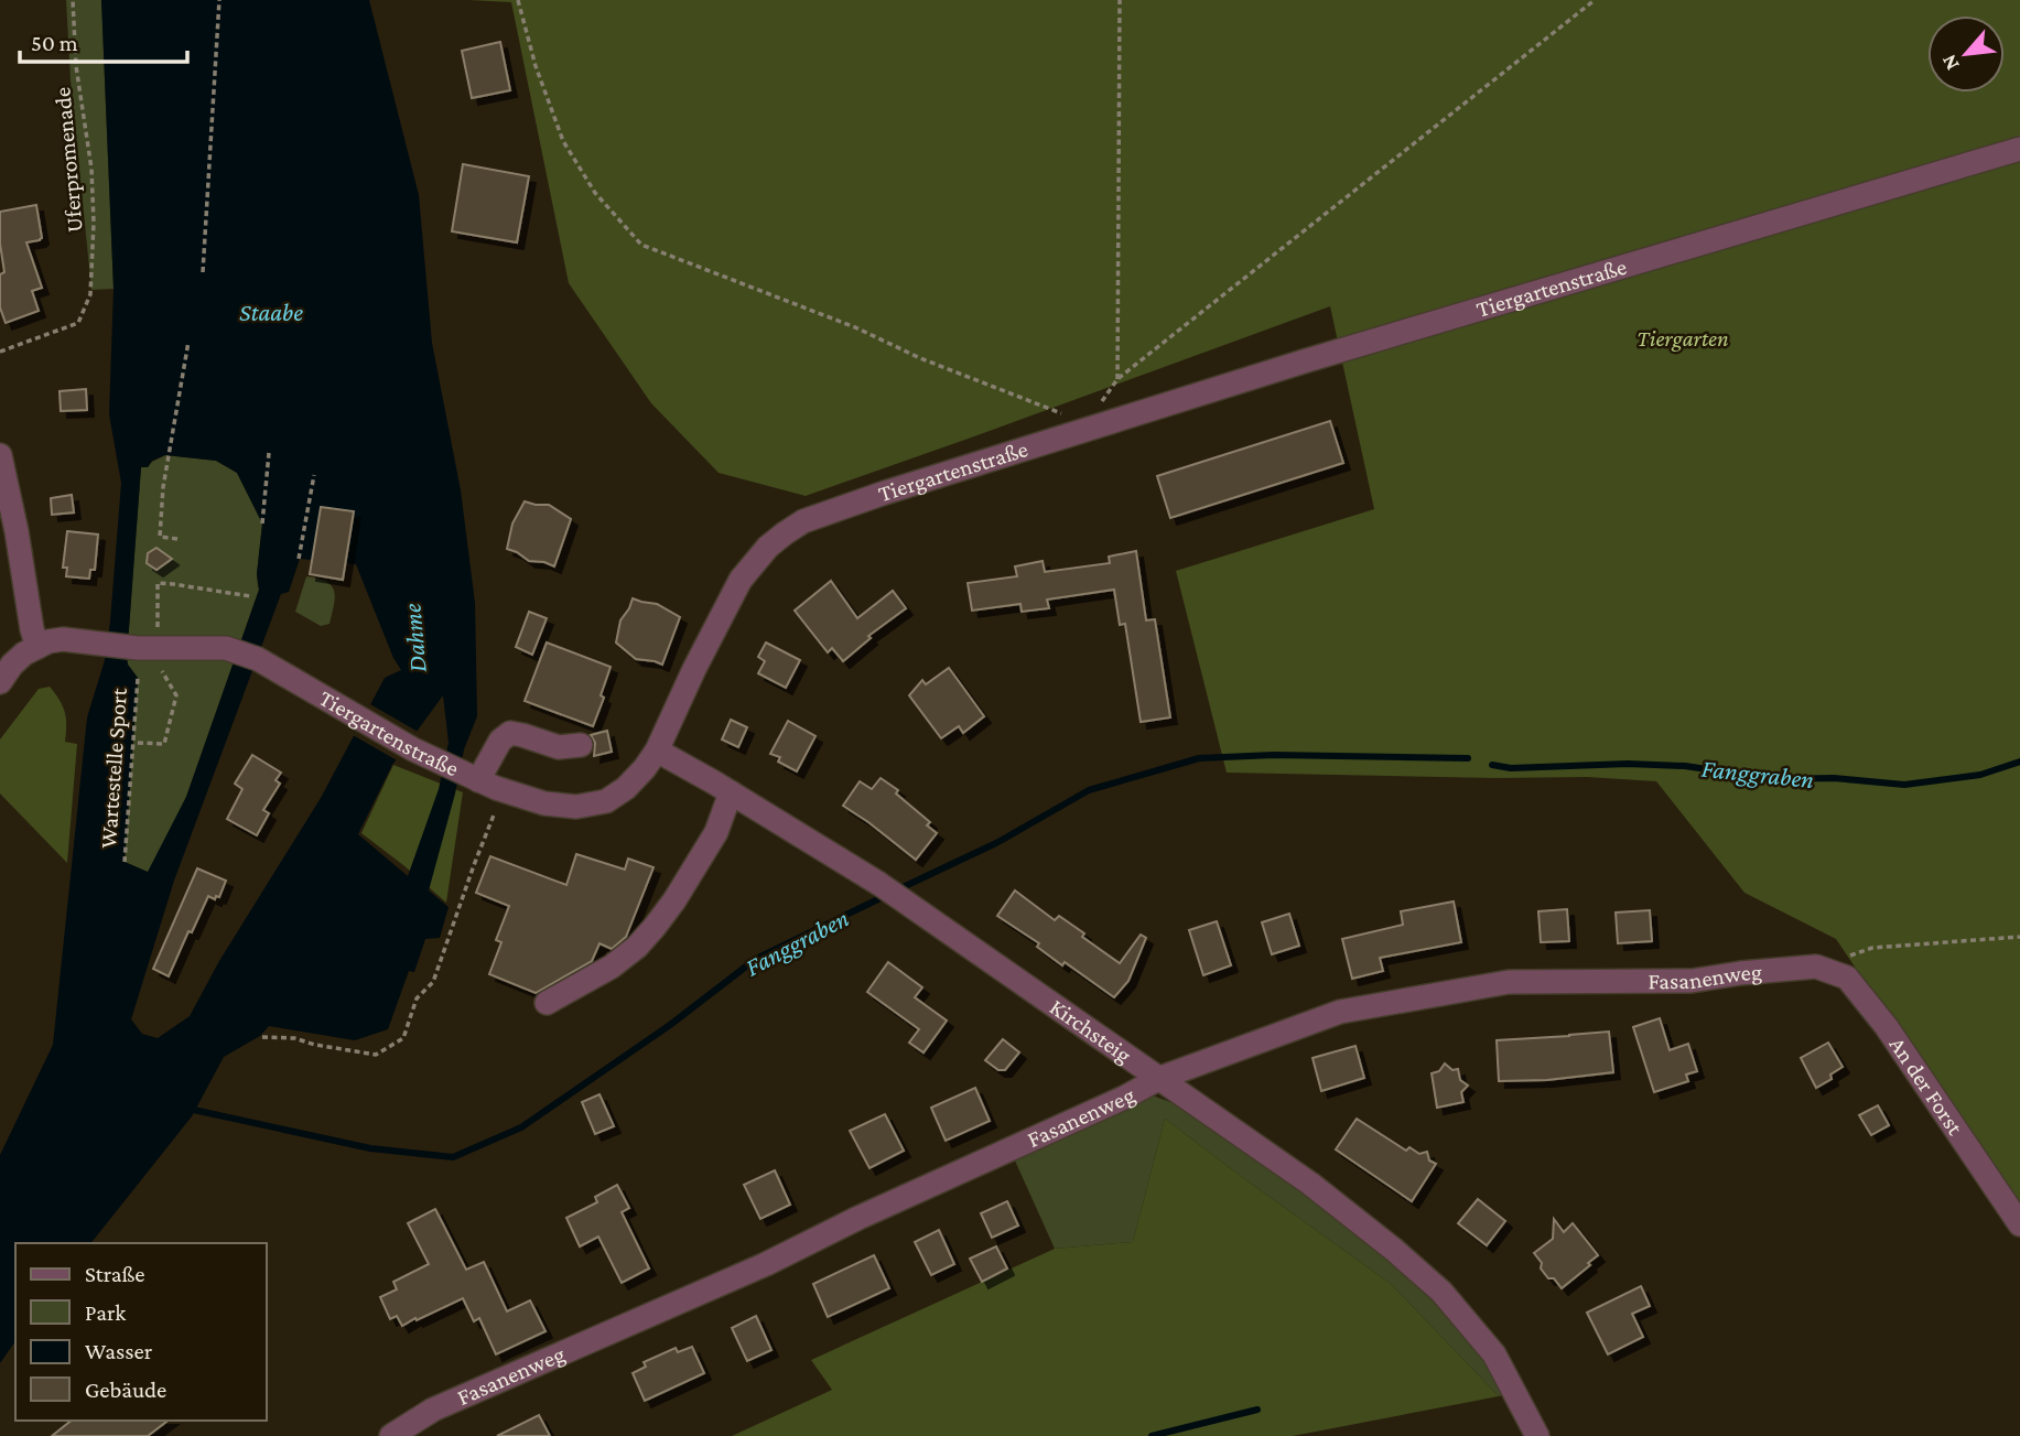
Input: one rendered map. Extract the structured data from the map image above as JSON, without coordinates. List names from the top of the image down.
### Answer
{
  "streets": {
    "street": [
      "Tiergartenstraße",
      "Fasanenweg",
      "Kirchsteig",
      "An der Forst"
    ],
    "path": ["Uferpromenade", "Wartestelle Sport"]
  },
  "crossings": [
    ["Tiergartenstraße", "Kirchsteig"],
    ["Fasanenweg", "Kirchsteig"],
    ["Fasanenweg", "An der Forst"]
  ],
  "water": ["Staabe", "Dahme", "Fanggraben"],
  "parks": ["Tiergarten"],
  "legend": [
    "Straße",
    "Park",
    "Wasser",
    "Gebäude"
  ],
  "scale_bar": "50 m",
  "north": "bottom left"
}
